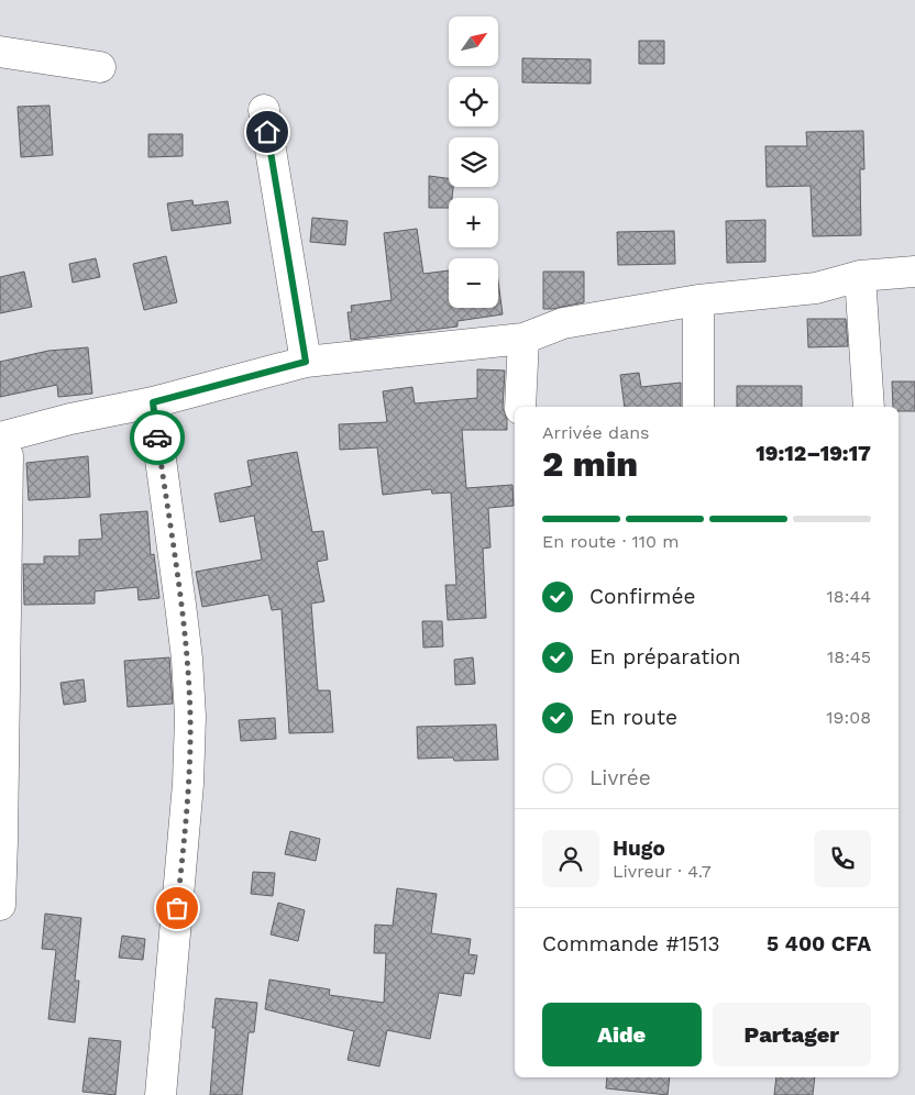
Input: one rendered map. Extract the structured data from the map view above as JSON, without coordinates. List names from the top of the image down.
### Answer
{
  "north": "top right",
  "page": {
    "map_buttons": ["+", "−"],
    "heading": ["2 min", "Arrivée dans", "19:12–19:17"],
    "panel": [
      "Hugo",
      "Livreur · 4.7",
      "Commande #1513",
      "5 400 CFA"
    ],
    "bar": "En route · 110 m",
    "list": [
      ["Confirmée", "18:44"],
      ["En préparation", "18:45"],
      ["En route", "19:08"],
      "Livrée"
    ],
    "buttons": ["Aide", "Partager"]
  }
}
